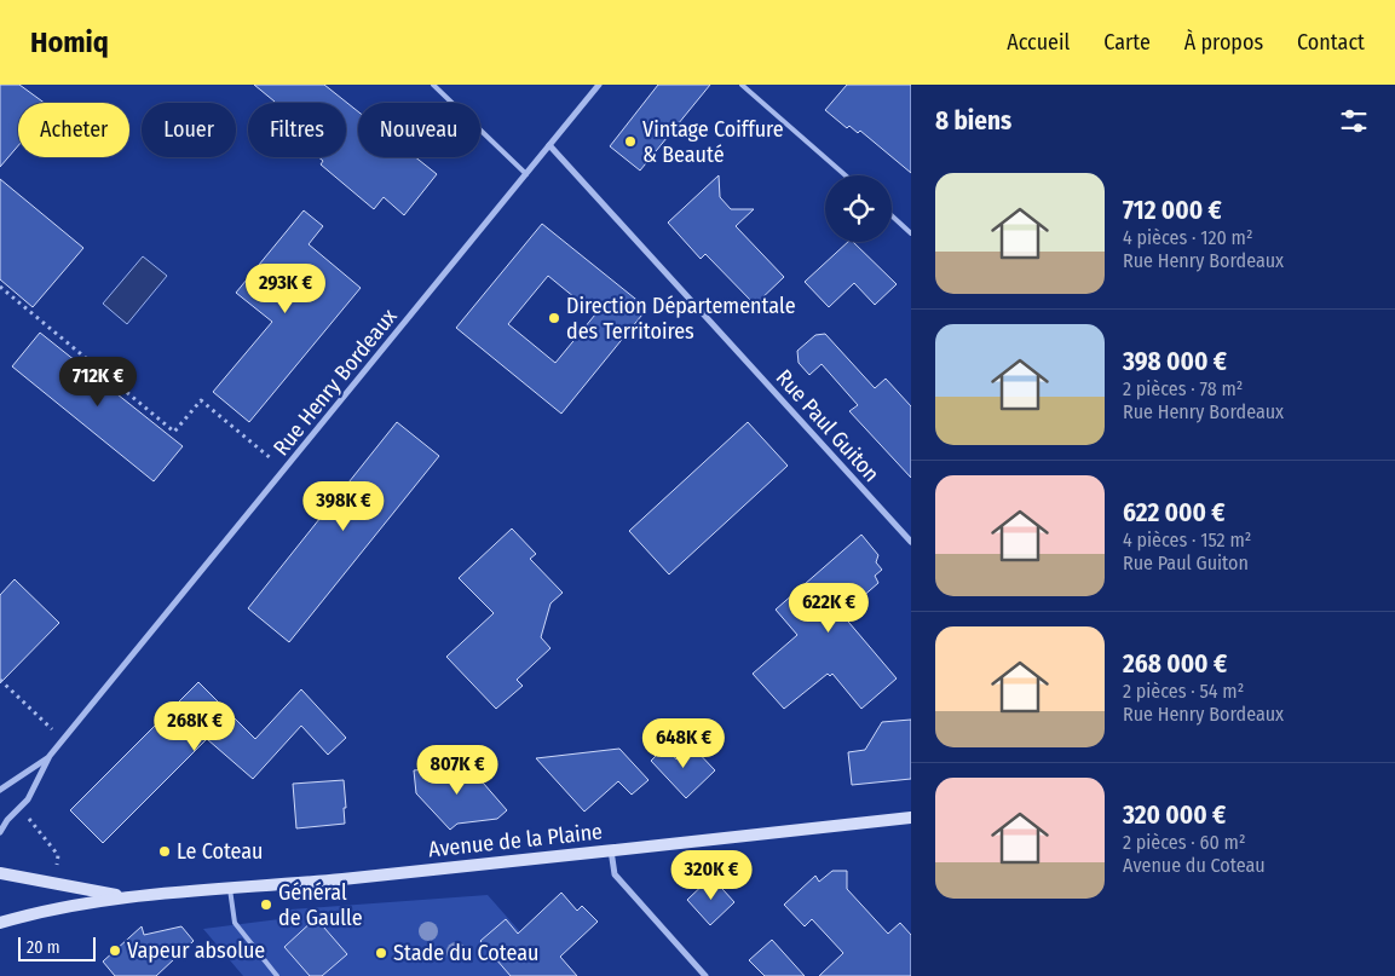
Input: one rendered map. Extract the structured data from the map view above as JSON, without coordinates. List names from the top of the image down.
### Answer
{
  "streets": {
    "main road": ["Avenue de la Plaine"],
    "street": ["Rue Henry Bordeaux", "Rue Paul Guiton"]
  },
  "crossings": [
    ["Rue Henry Bordeaux", "Rue Paul Guiton"]
  ],
  "places": [
    "Vintage Coiffure & Beauté",
    "Direction Départementale des Territoires",
    "Le Coteau",
    "Général de Gaulle",
    "Vapeur absolue",
    "Stade du Coteau"
  ],
  "scale_bar": "20 m",
  "page": {
    "header": "Homiq",
    "nav": [
      "Accueil",
      "Carte",
      "À propos",
      "Contact"
    ],
    "heading": "8 biens",
    "chip": [
      "Acheter",
      "Louer",
      "Filtres",
      "Nouveau"
    ],
    "list": [
      {
        "name": "712 000 €",
        "note": "4 pièces · 120 m² · Rue Henry Bordeaux"
      },
      {
        "name": "398 000 €",
        "note": "2 pièces · 78 m² · Rue Henry Bordeaux"
      },
      {
        "name": "622 000 €",
        "note": "4 pièces · 152 m² · Rue Paul Guiton"
      },
      {
        "name": "268 000 €",
        "note": "2 pièces · 54 m² · Rue Henry Bordeaux"
      },
      {
        "name": "320 000 €",
        "note": "2 pièces · 60 m² · Avenue du Coteau"
      }
    ],
    "price": [
      "293K €",
      "712K €",
      "398K €",
      "622K €",
      "268K €",
      "648K €",
      "807K €",
      "320K €"
    ],
    "scale": "20 m"
  }
}
